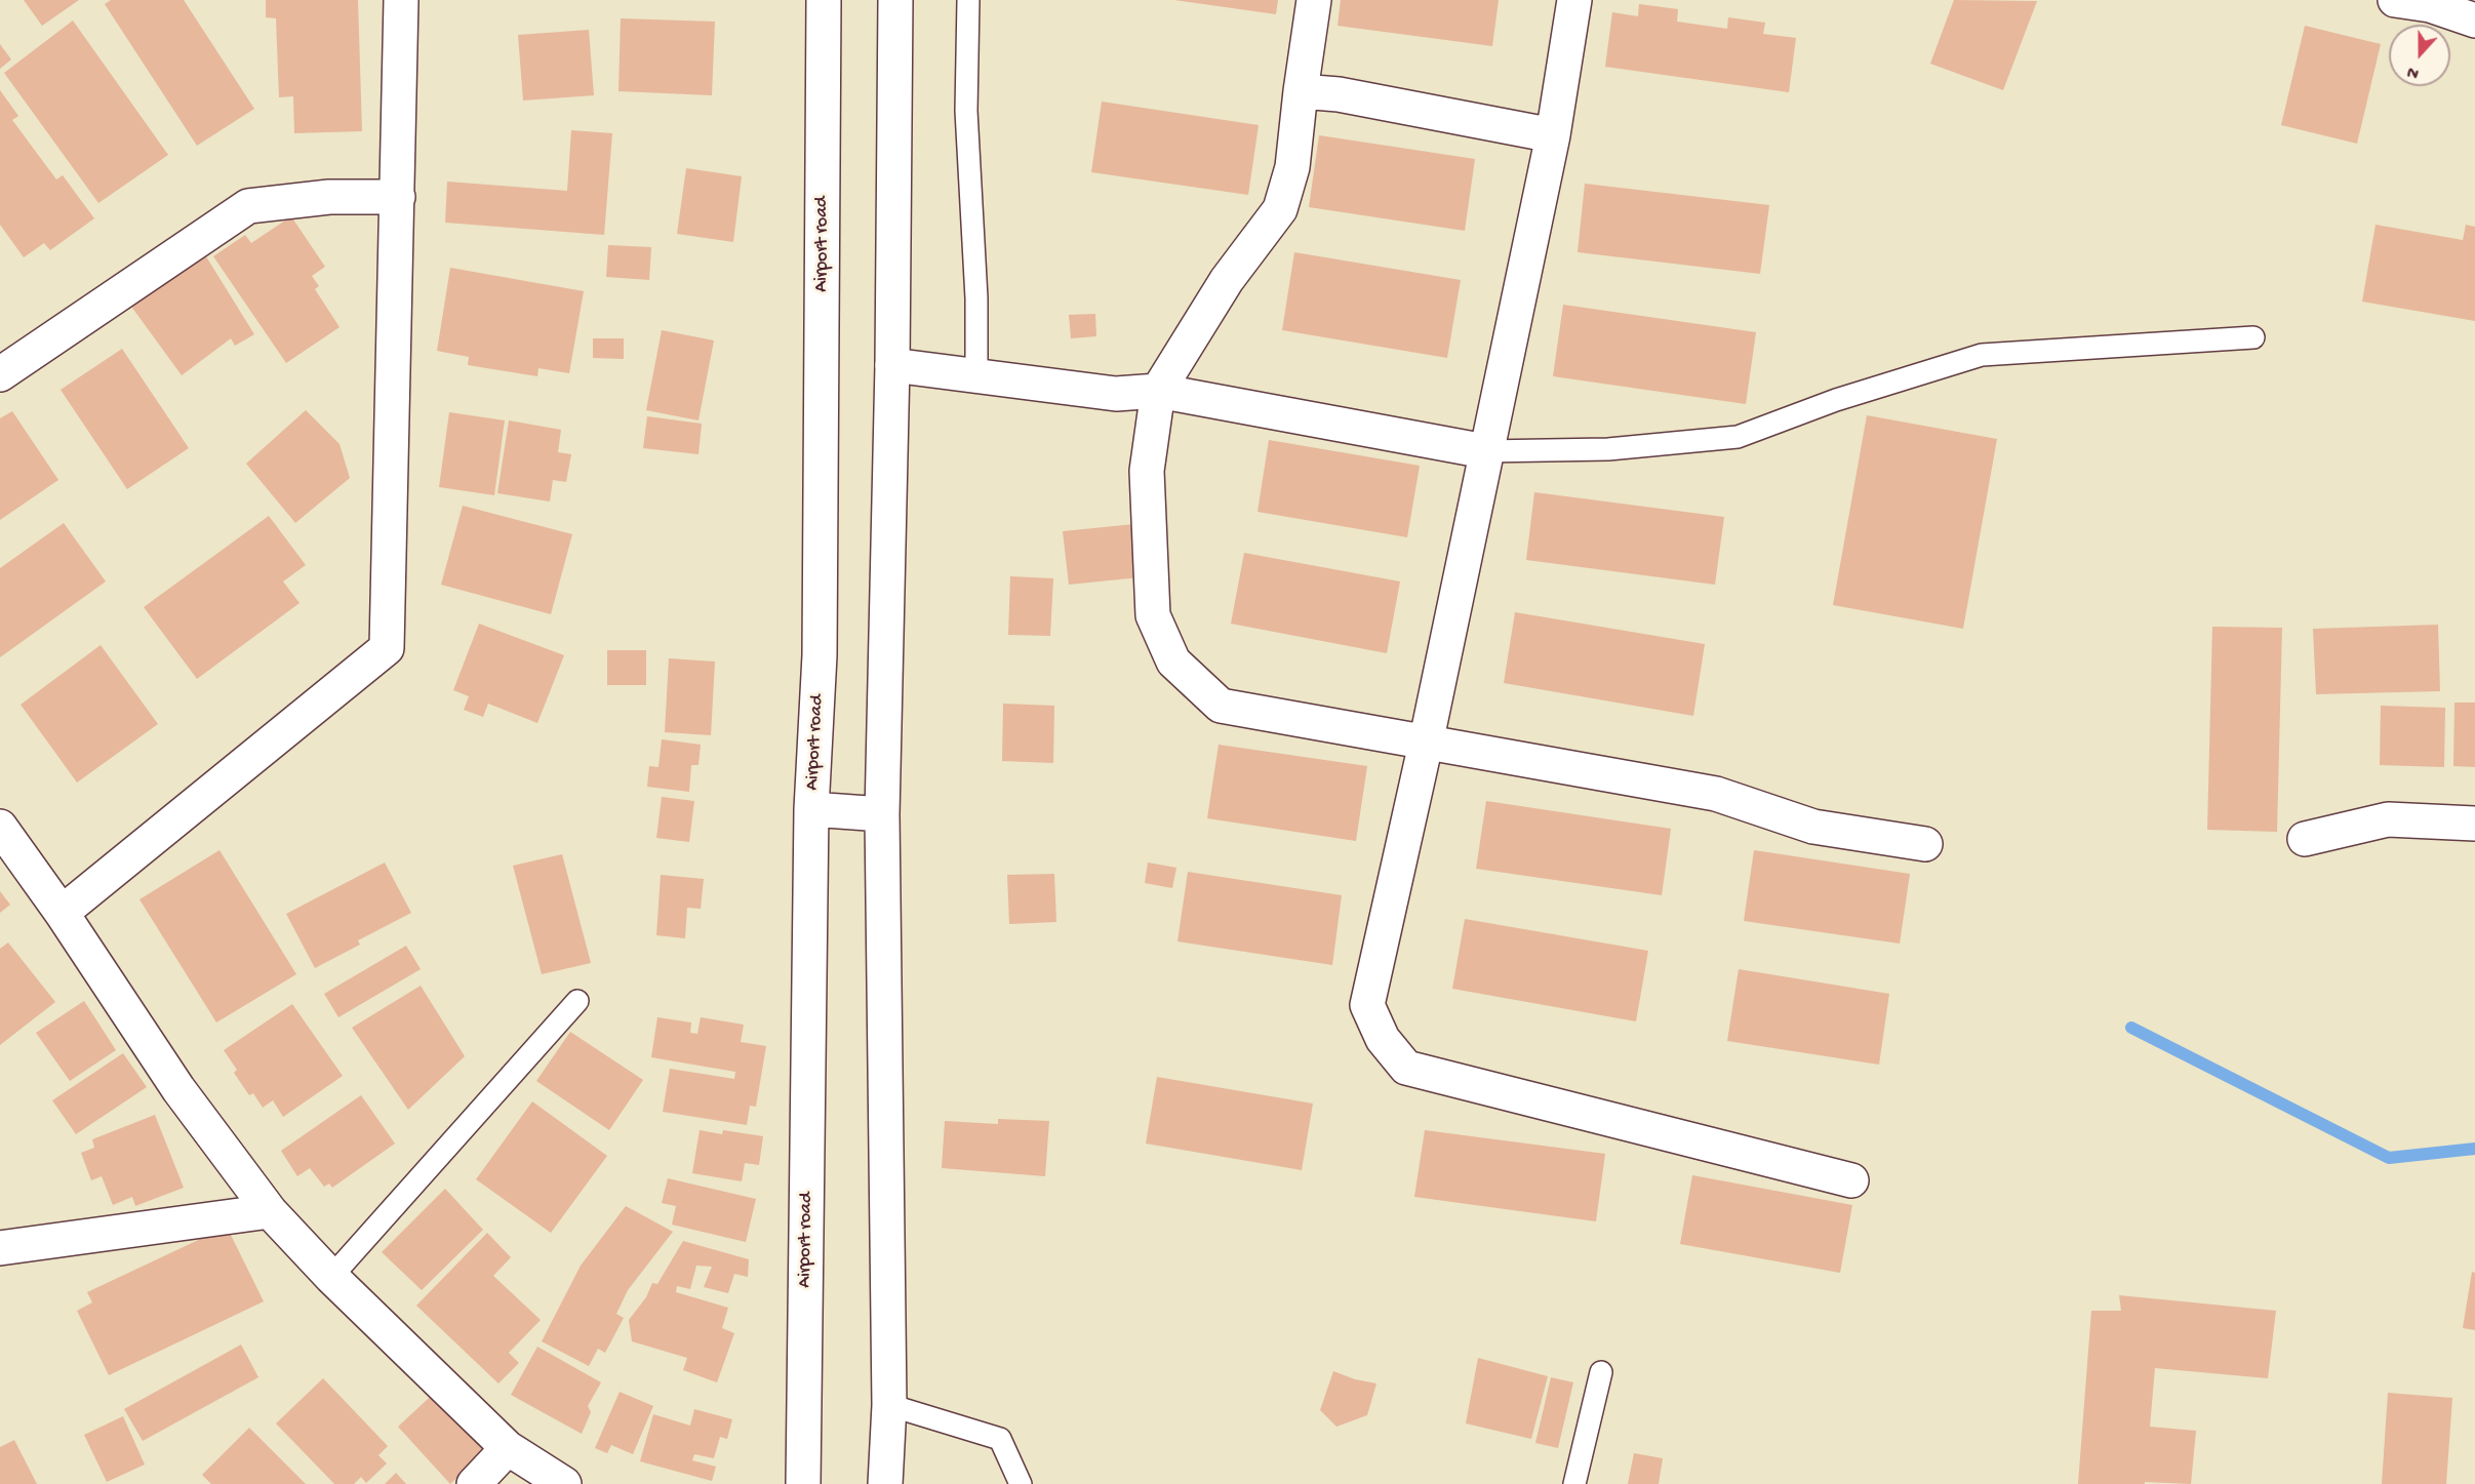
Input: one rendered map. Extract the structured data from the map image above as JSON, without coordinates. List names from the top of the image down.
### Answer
{
  "streets": {
    "street": ["Airport road"]
  },
  "north": "bottom"
}
